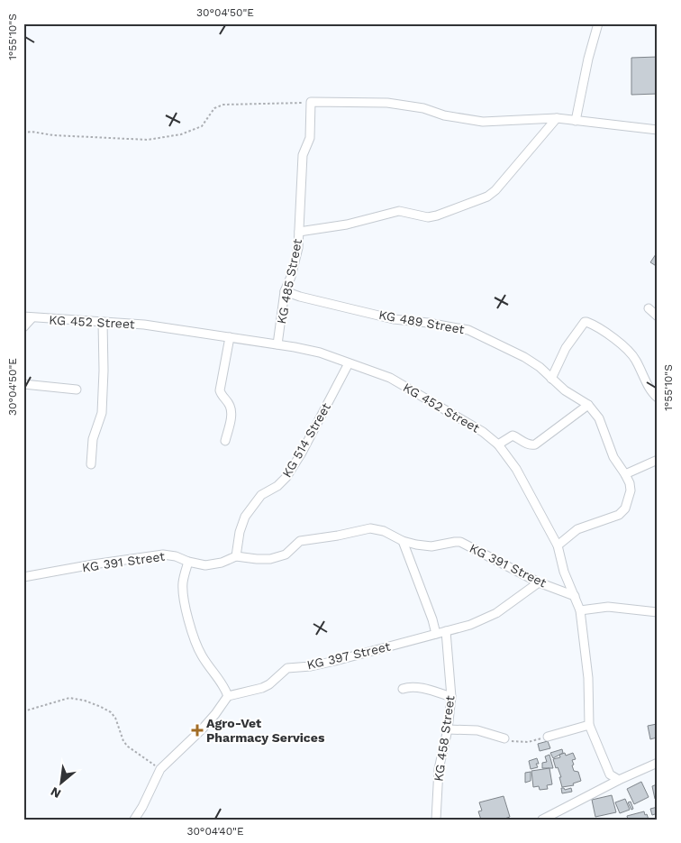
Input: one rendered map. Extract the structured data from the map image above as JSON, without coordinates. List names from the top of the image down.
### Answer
{
  "streets": {
    "street": [
      "KG 485 Street",
      "KG 452 Street",
      "KG 489 Street",
      "KG 514 Street",
      "KG 391 Street",
      "KG 397 Street",
      "KG 458 Street"
    ]
  },
  "crossings": [
    ["KG 485 Street", "KG 452 Street"],
    ["KG 485 Street", "KG 489 Street"],
    ["KG 452 Street", "KG 489 Street"],
    ["KG 452 Street", "KG 514 Street"],
    ["KG 452 Street", "KG 391 Street"],
    ["KG 514 Street", "KG 391 Street"],
    ["KG 391 Street", "KG 397 Street"],
    ["KG 397 Street", "KG 458 Street"]
  ],
  "places": {
    "health": ["Agro-Vet Pharmacy Services"]
  },
  "north": "bottom left",
  "coordinates": ["30°04'50\"E", "1°55'10\"S", "30°04'40\"E"]
}
